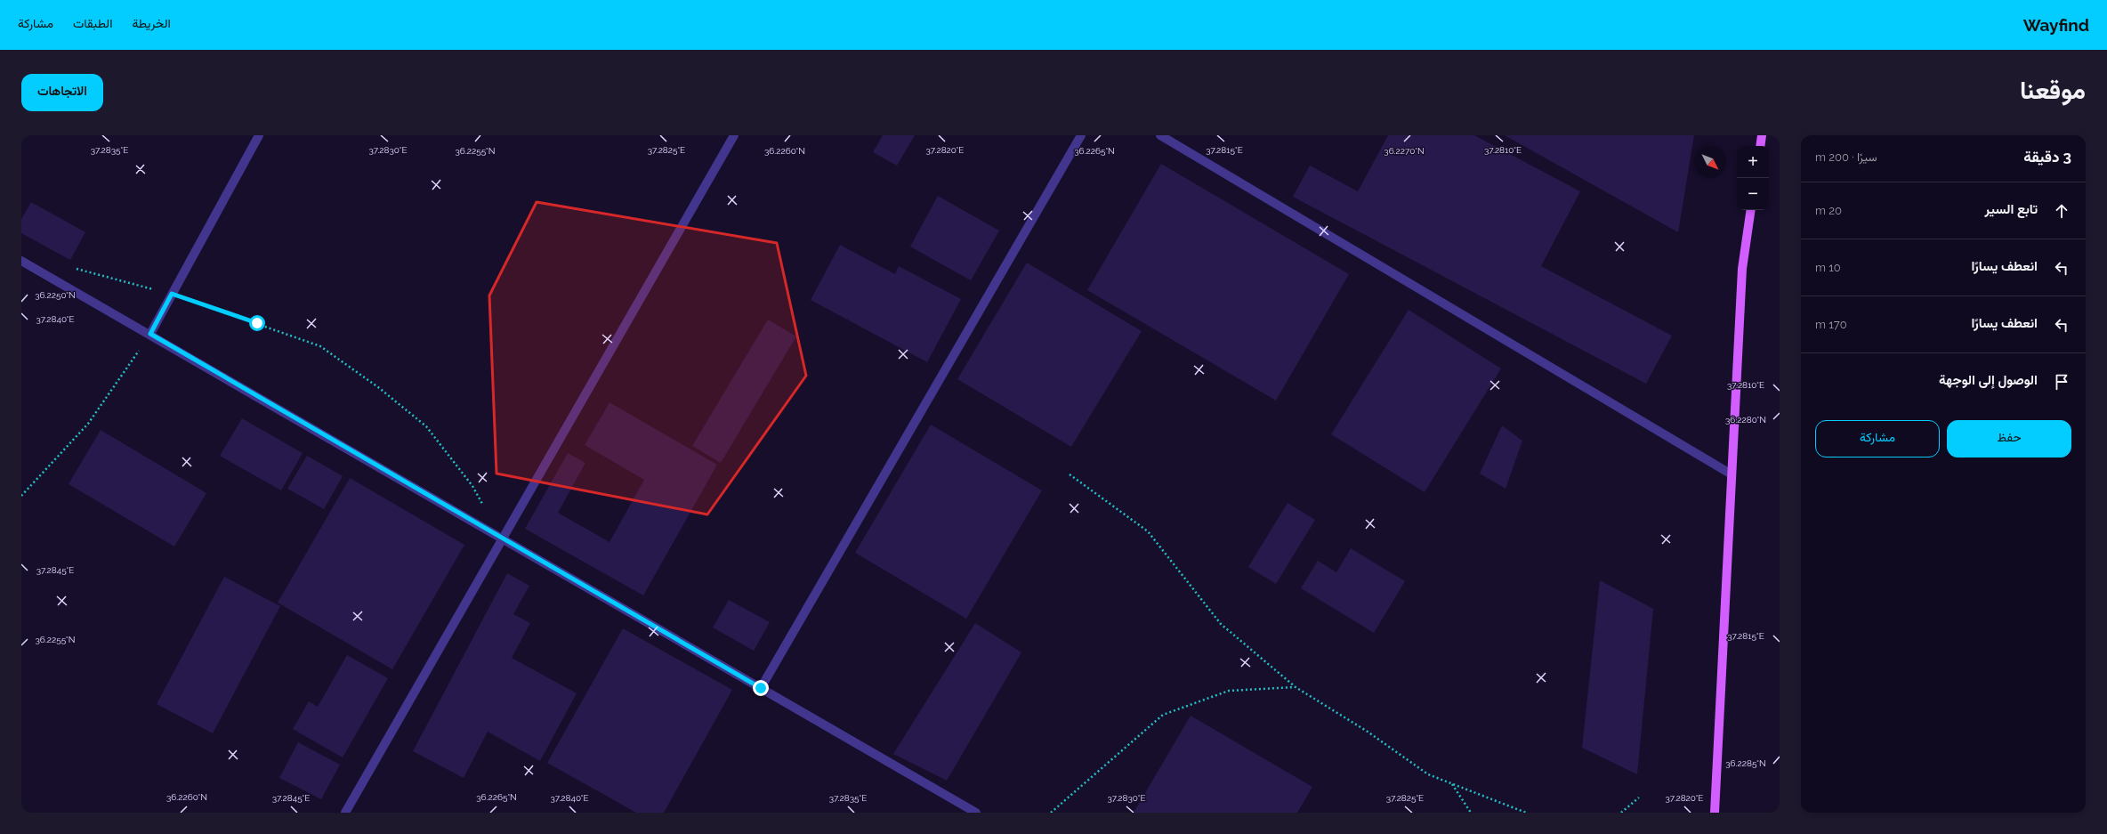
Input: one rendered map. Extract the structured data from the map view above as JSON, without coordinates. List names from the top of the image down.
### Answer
{
  "north": "bottom right",
  "page": {
    "header": "Wayfind",
    "nav": ["الخريطة", "الطبقات", "مشاركة"],
    "title": "موقعنا",
    "buttons": [
      "الاتجاهات",
      ["حفظ", "مشاركة"]
    ],
    "heading": ["3 دقيقة", "سيرًا · 200 m"],
    "map_buttons": ["+", "−"],
    "list": [
      ["تابع السير", "20 m"],
      ["انعطف يسارًا", "10 m"],
      ["انعطف يسارًا", "170 m"],
      "الوصول إلى الوجهة"
    ]
  },
  "coordinates": [
    "37.2820°E",
    "37.2835°E",
    "37.2830°E",
    "37.2825°E",
    "37.2815°E",
    "37.2810°E",
    "36.2255°N",
    "36.2260°N",
    "36.2265°N",
    "36.2270°N",
    "36.2250°N",
    "37.2840°E",
    "36.2280°N",
    "37.2845°E",
    "36.2285°N"
  ]
}
